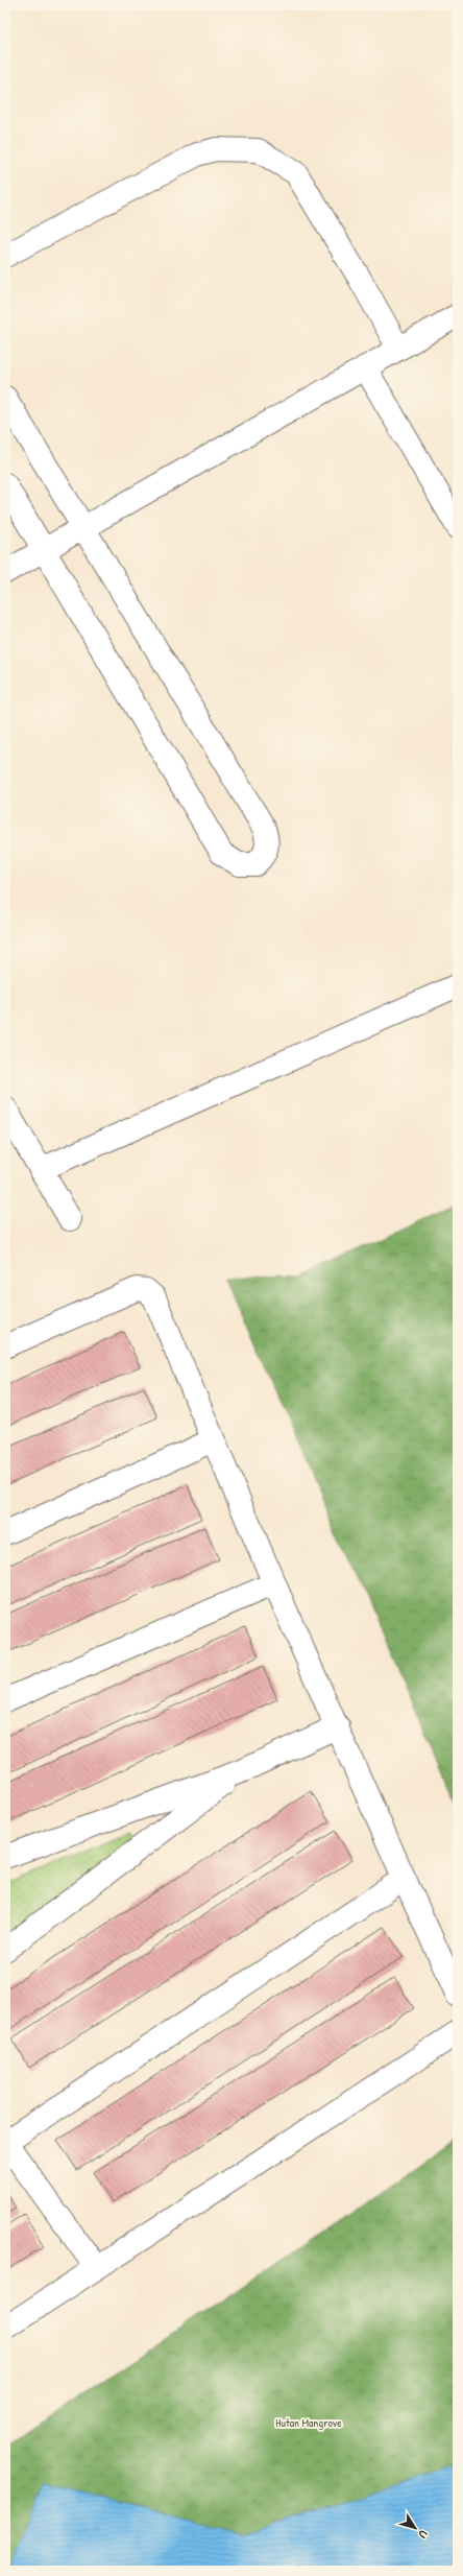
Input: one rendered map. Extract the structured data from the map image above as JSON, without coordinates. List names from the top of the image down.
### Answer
{
  "parks": ["Hutan Mangrove"],
  "north": "bottom right"
}
